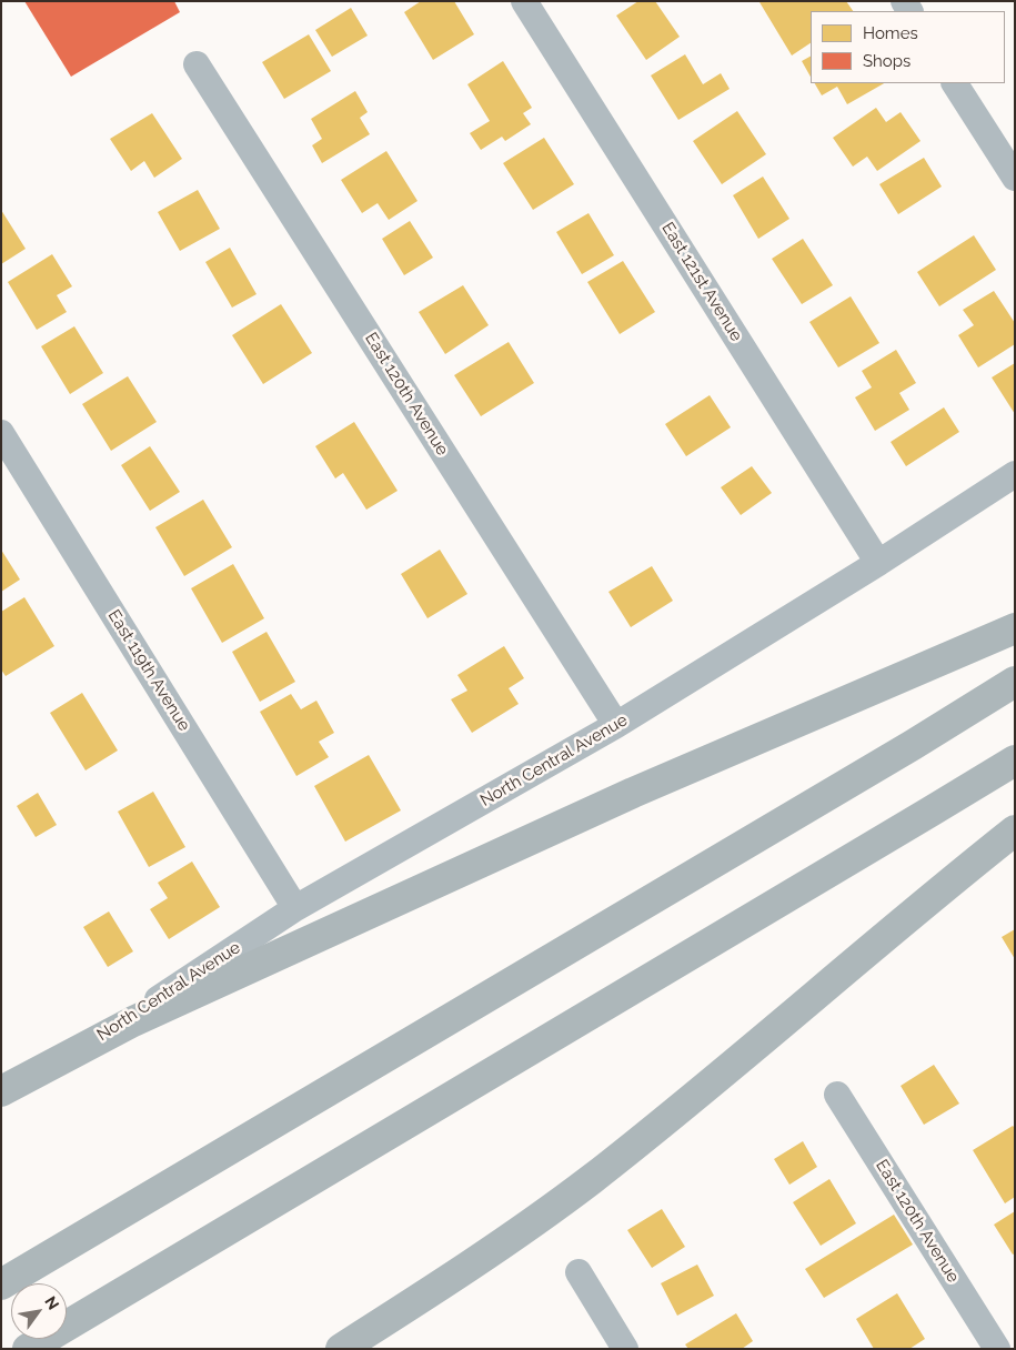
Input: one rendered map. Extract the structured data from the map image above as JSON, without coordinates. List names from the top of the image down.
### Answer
{
  "streets": {
    "street": [
      "East 121st Avenue",
      "East 120th Avenue",
      "East 119th Avenue",
      "North Central Avenue"
    ]
  },
  "crossings": [
    ["East 121st Avenue", "North Central Avenue"],
    ["East 120th Avenue", "North Central Avenue"],
    ["East 119th Avenue", "North Central Avenue"]
  ],
  "legend": ["Homes", "Shops"],
  "north": "top right"
}
